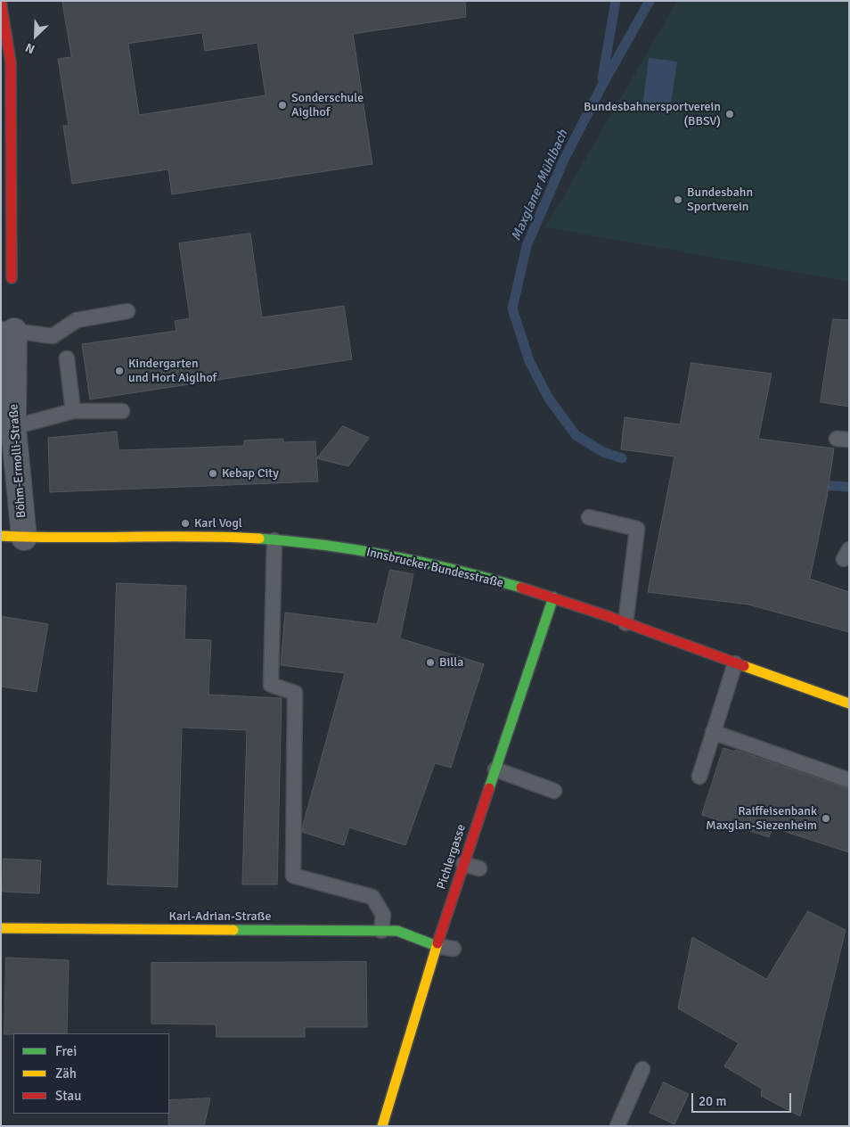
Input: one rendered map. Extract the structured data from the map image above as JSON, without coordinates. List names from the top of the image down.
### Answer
{
  "streets": {
    "street": [
      "Böhm-Ermolli-Straße",
      "Innsbrucker Bundesstraße",
      "Pichlergasse",
      "Karl-Adrian-Straße"
    ]
  },
  "crossings": [
    ["Böhm-Ermolli-Straße", "Innsbrucker Bundesstraße"],
    ["Innsbrucker Bundesstraße", "Pichlergasse"],
    ["Pichlergasse", "Karl-Adrian-Straße"]
  ],
  "water": ["Maxglaner Mühlbach"],
  "places": [
    "Sonderschule Aiglhof",
    "Bundesbahnersportverein (BBSV)",
    "Bundesbahn Sportverein",
    "Kindergarten und Hort Aiglhof",
    "Kebap City",
    "Karl Vogl",
    "Billa",
    "Raiffeisenbank Maxglan-Siezenheim"
  ],
  "legend": ["Frei", "Zäh", "Stau"],
  "scale_bar": "20 m",
  "north": "bottom left"
}
